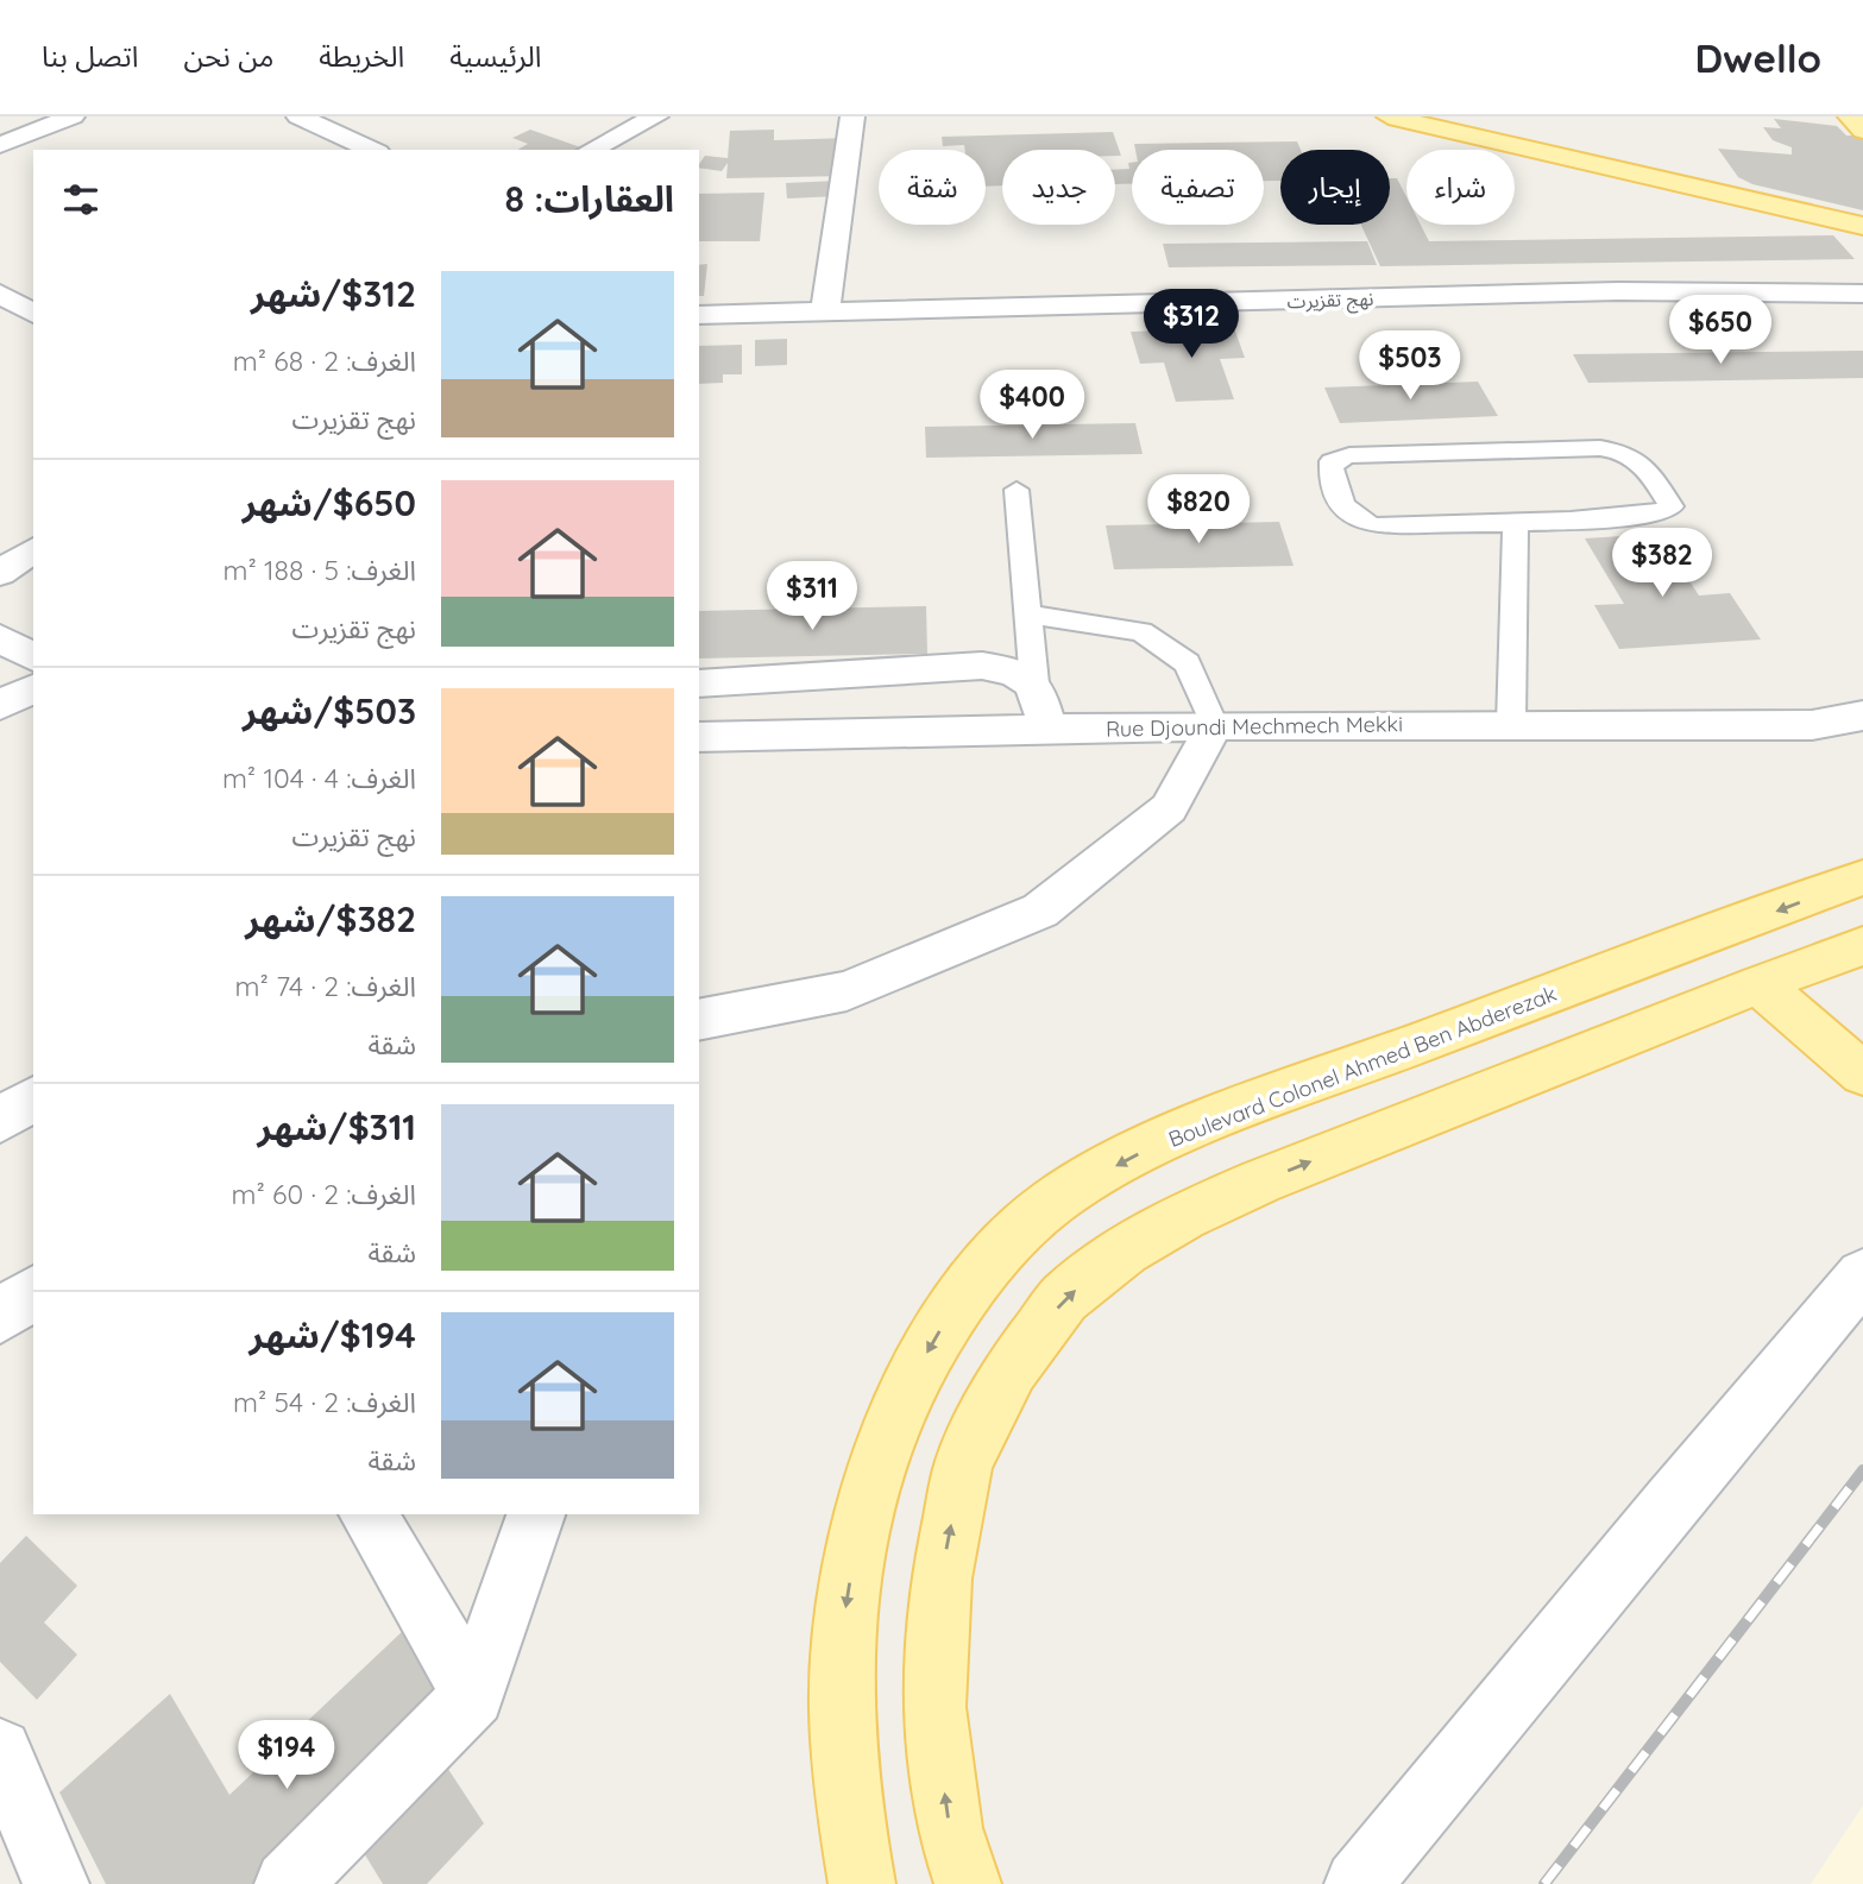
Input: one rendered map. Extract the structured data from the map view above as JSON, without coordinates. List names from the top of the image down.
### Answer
{
  "streets": {
    "main road": ["Boulevard Colonel Ahmed Ben Abderezak"],
    "street": ["نهج تقزيرت", "Rue Djoundi Mechmech Mekki"]
  },
  "one_way": ["Boulevard Colonel Ahmed Ben Abderezak"],
  "page": {
    "header": "Dwello",
    "nav": [
      "الرئيسية",
      "الخريطة",
      "من نحن",
      "اتصل بنا"
    ],
    "chip": [
      "شراء",
      "إيجار",
      "تصفية",
      "جديد",
      "شقة"
    ],
    "heading": "العقارات: 8",
    "list": [
      {
        "name": "$312/شهر",
        "note": "الغرف: 2 · 68 m² · نهج تقزيرت"
      },
      {
        "name": "$650/شهر",
        "note": "الغرف: 5 · 188 m² · نهج تقزيرت"
      },
      {
        "name": "$503/شهر",
        "note": "الغرف: 4 · 104 m² · نهج تقزيرت"
      },
      {
        "name": "$382/شهر",
        "note": "الغرف: 2 · 74 m² · شقة"
      },
      {
        "name": "$311/شهر",
        "note": "الغرف: 2 · 60 m² · شقة"
      },
      {
        "name": "$194/شهر",
        "note": "الغرف: 2 · 54 m² · شقة"
      }
    ],
    "price": [
      "$312",
      "$650",
      "$503",
      "$400",
      "$820",
      "$382",
      "$311",
      "$194"
    ]
  }
}
